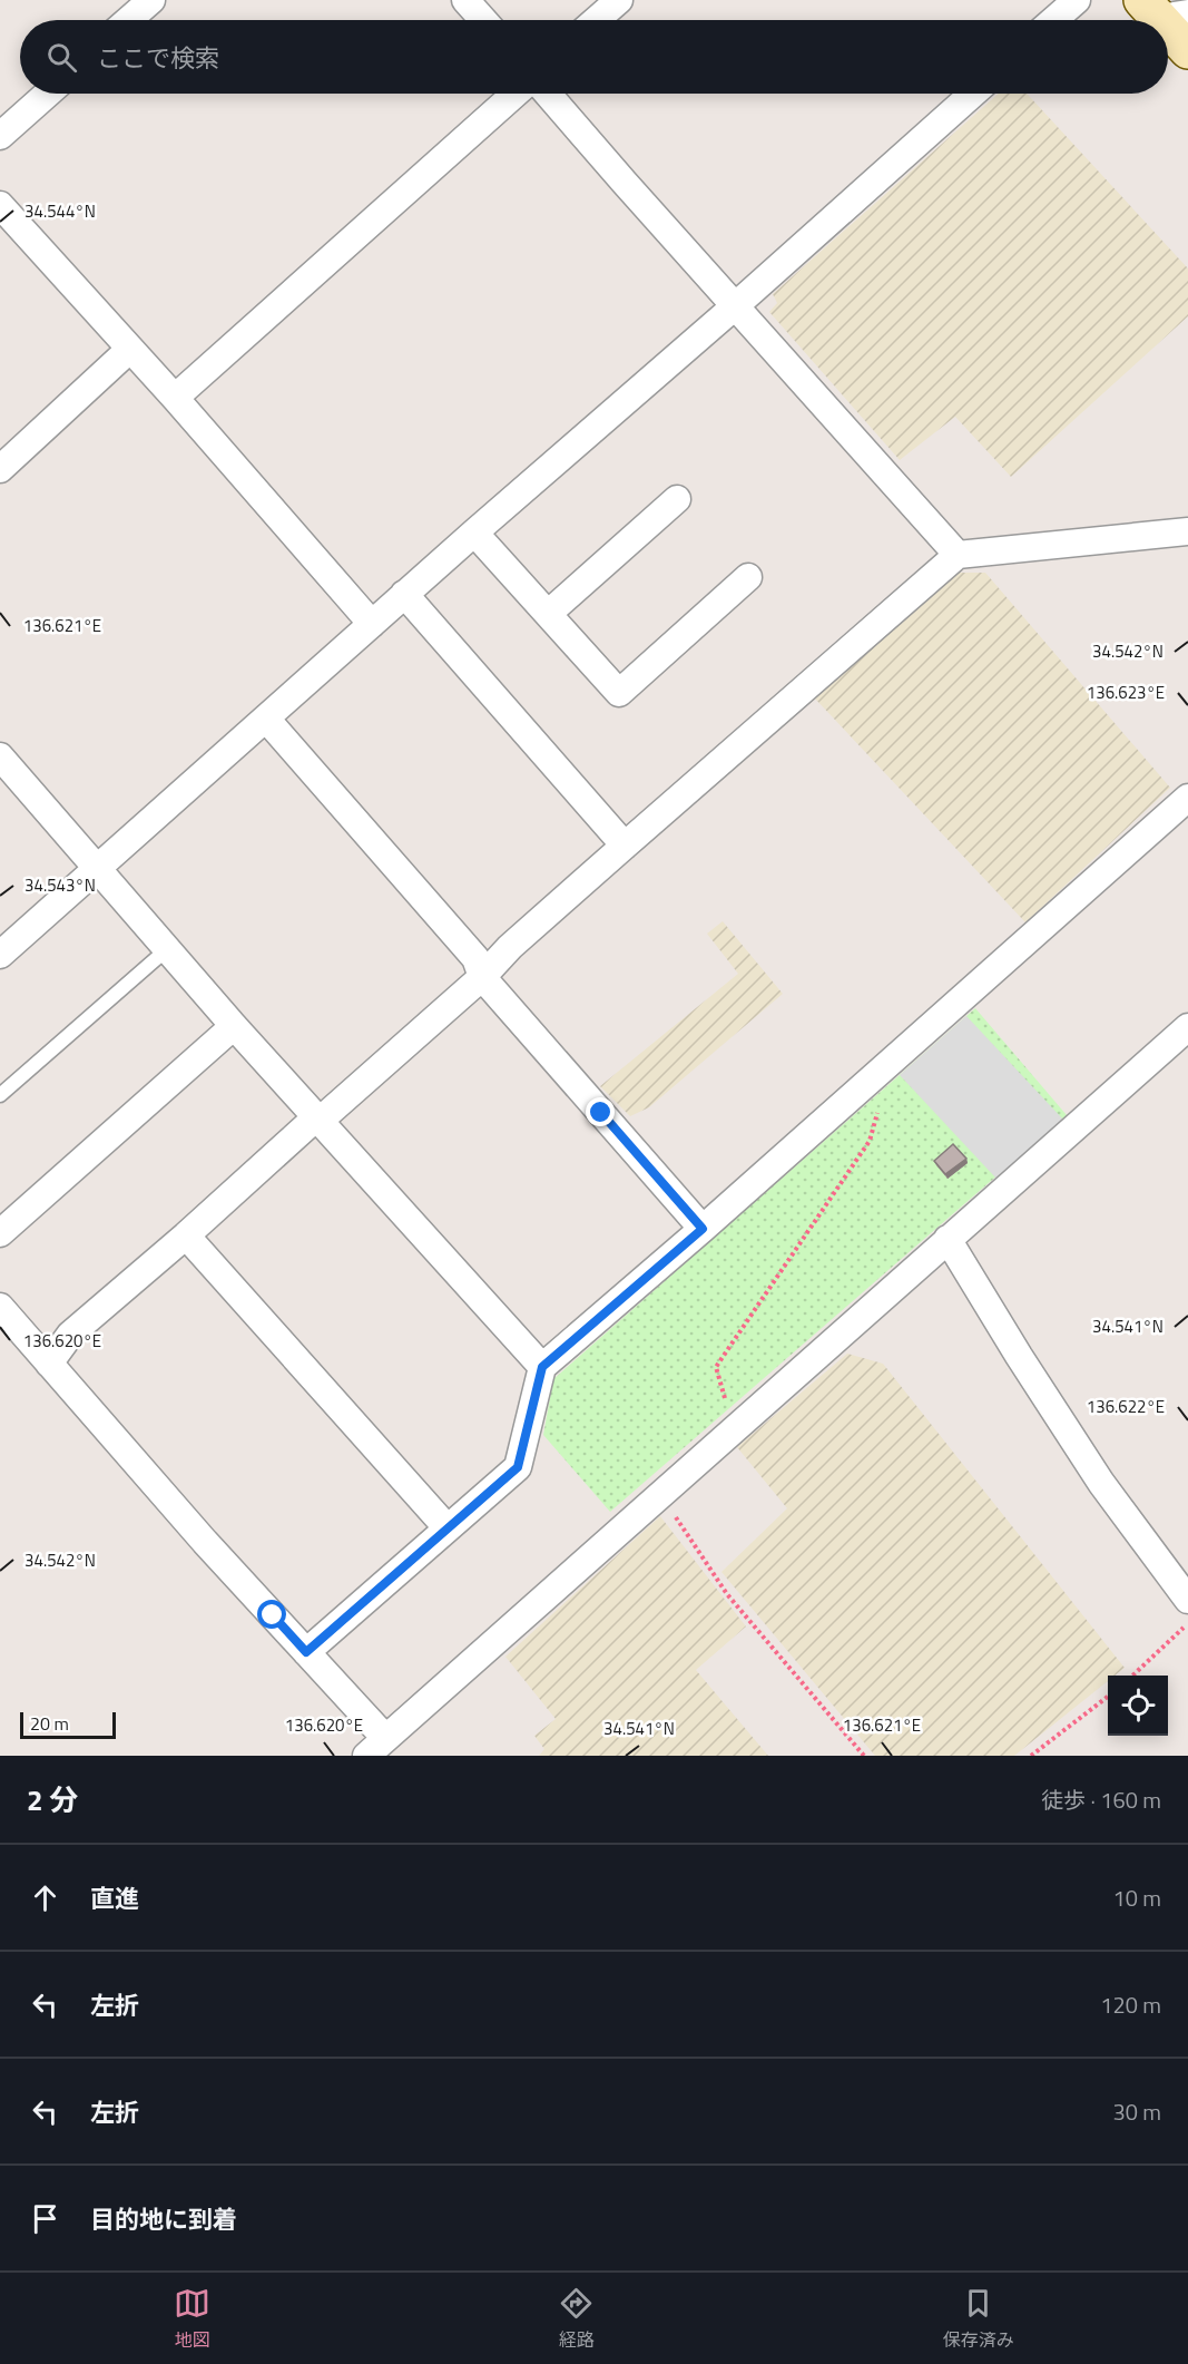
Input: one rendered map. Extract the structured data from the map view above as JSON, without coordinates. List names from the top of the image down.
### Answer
{
  "scale_bar": "20 m",
  "page": {
    "search": "ここで検索",
    "scale": "20 m",
    "heading": ["2 分", "徒歩 · 160 m"],
    "list": [
      ["直進", "10 m"],
      ["左折", "120 m"],
      ["左折", "30 m"],
      "目的地に到着"
    ],
    "nav": ["地図", "経路", "保存済み"]
  },
  "coordinates": [
    "34.544°N",
    "136.621°E",
    "34.542°N",
    "136.623°E",
    "34.543°N",
    "34.541°N",
    "136.620°E",
    "136.622°E"
  ]
}
